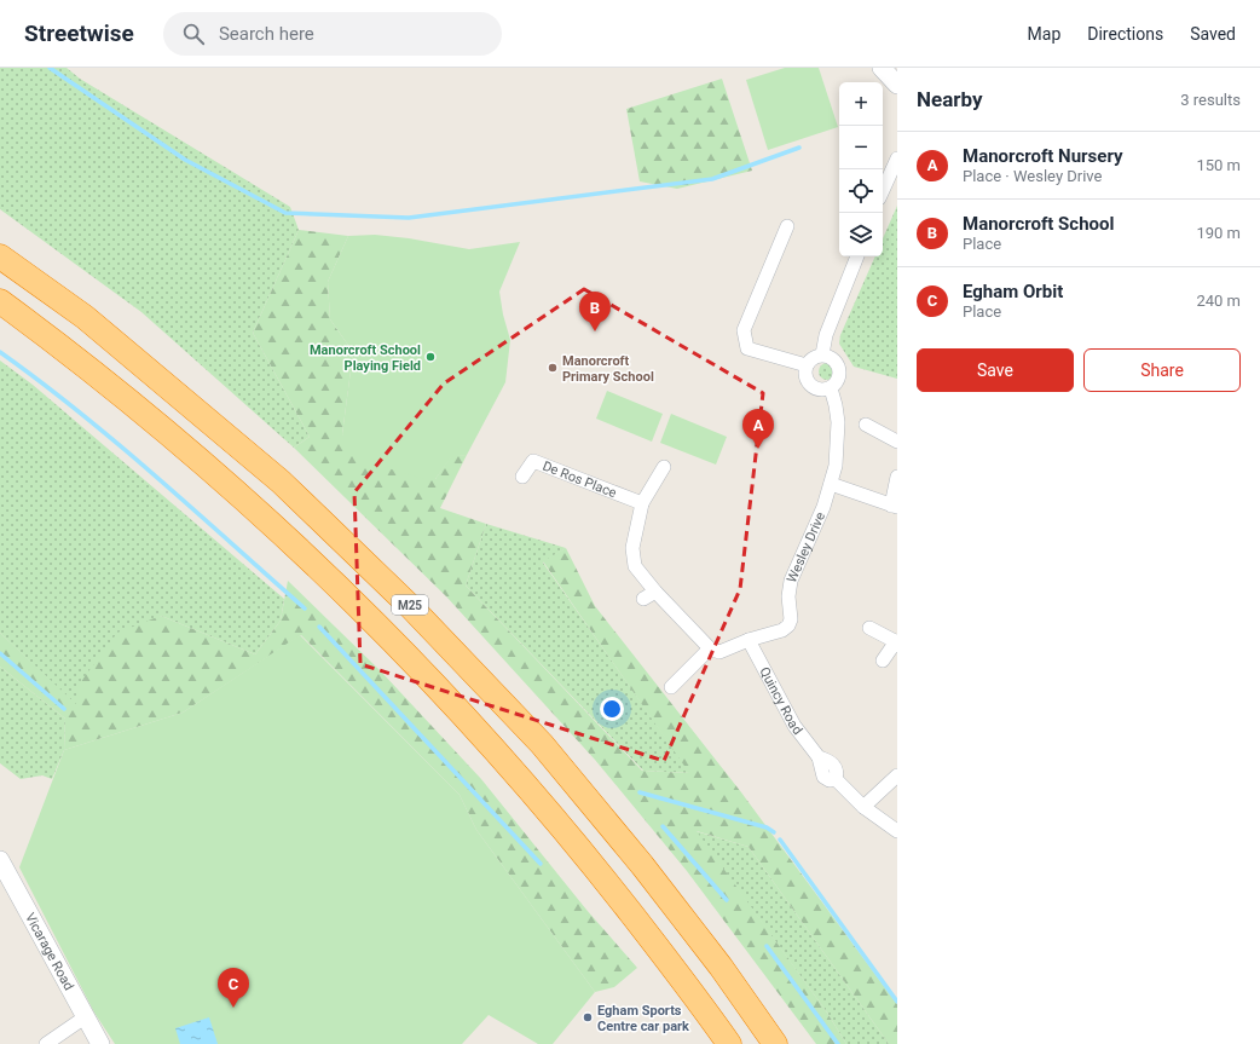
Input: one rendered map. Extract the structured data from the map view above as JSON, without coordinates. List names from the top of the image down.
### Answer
{
  "streets": {
    "highway": ["M25"],
    "main road": ["Vicarage Road"],
    "street": ["De Ros Place", "Wesley Drive", "Quincy Road"]
  },
  "crossings": [
    ["Wesley Drive", "Quincy Road"]
  ],
  "places": ["Manorcroft School Playing Field", "Manorcroft Primary School", "Egham Sports Centre car park"],
  "page": {
    "header": "Streetwise",
    "search": "Search here",
    "nav": ["Map", "Directions", "Saved"],
    "heading": ["Nearby", "3 results"],
    "map_buttons": ["+", "−"],
    "list": [
      {
        "mark": "A",
        "name": "Manorcroft Nursery",
        "note": "Place · Wesley Drive",
        "value": "150 m"
      },
      {
        "mark": "B",
        "name": "Manorcroft School",
        "note": "Place",
        "value": "190 m"
      },
      {
        "mark": "C",
        "name": "Egham Orbit",
        "note": "Place",
        "value": "240 m"
      }
    ],
    "pins": ["B", "A", "C"],
    "buttons": ["Save", "Share"]
  }
}
